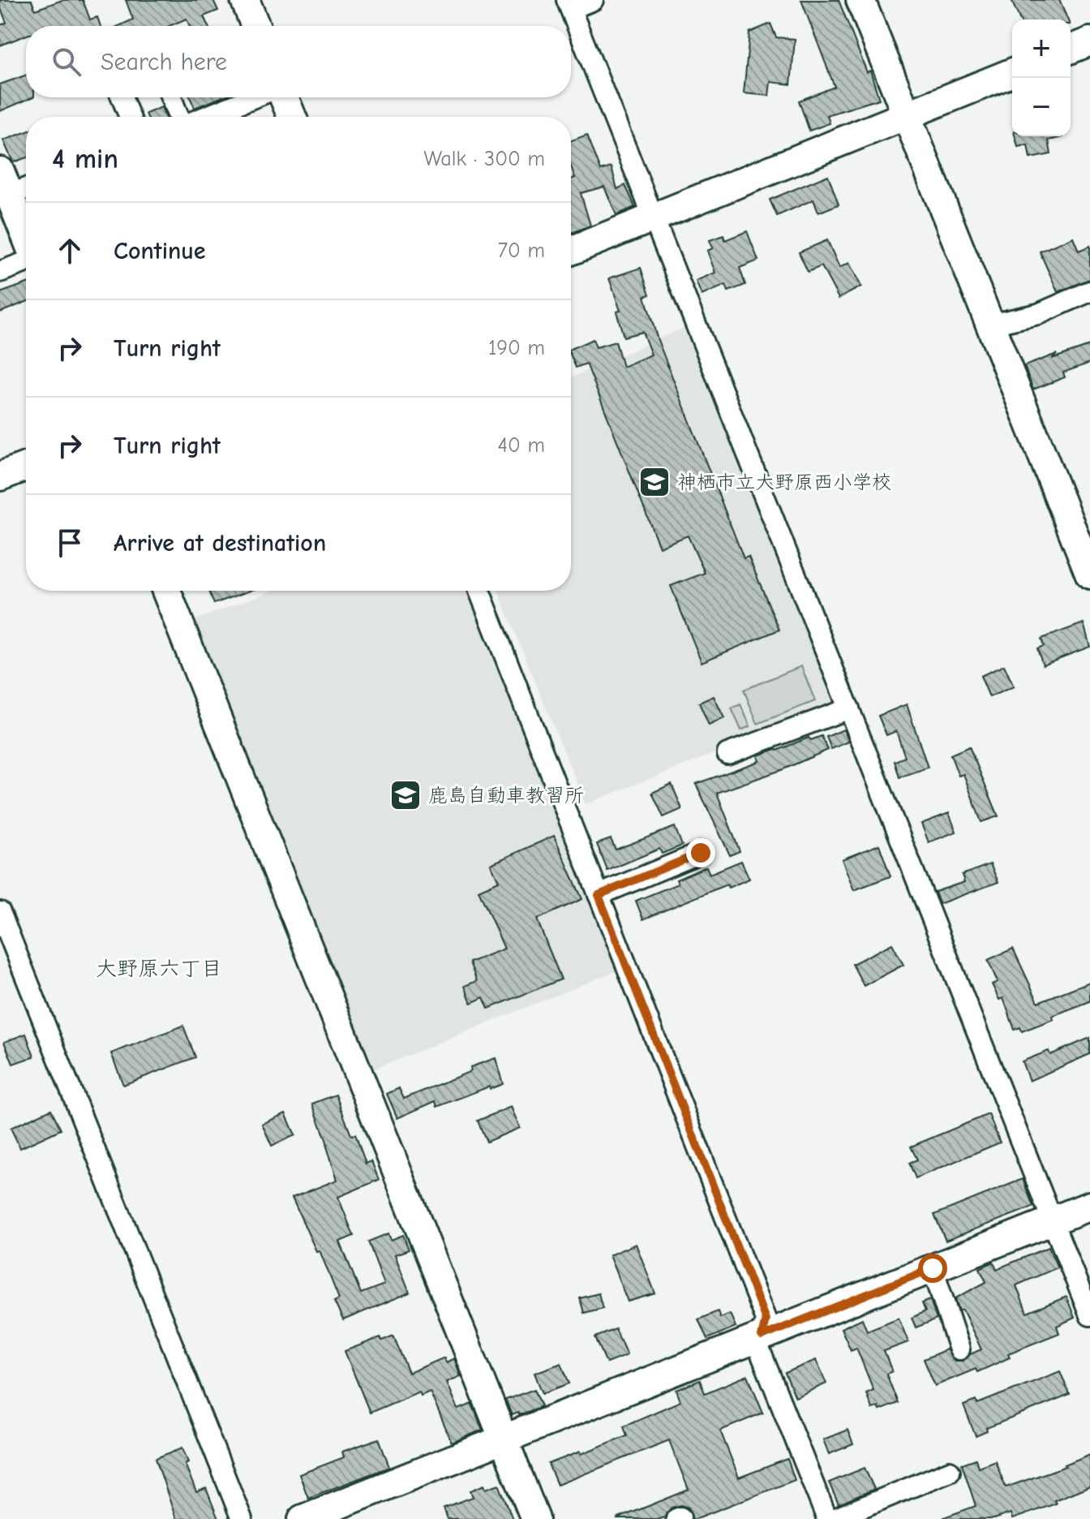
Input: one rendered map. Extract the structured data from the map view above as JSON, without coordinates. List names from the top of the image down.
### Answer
{
  "districts": ["大野原六丁目"],
  "places": {
    "school or university": ["神栖市立大野原西小学校", "鹿島自動車教習所"]
  },
  "page": {
    "map_buttons": ["+", "−"],
    "search": "Search here",
    "heading": ["4 min", "Walk · 300 m"],
    "list": [
      ["Continue", "70 m"],
      ["Turn right", "190 m"],
      ["Turn right", "40 m"],
      "Arrive at destination"
    ]
  }
}
